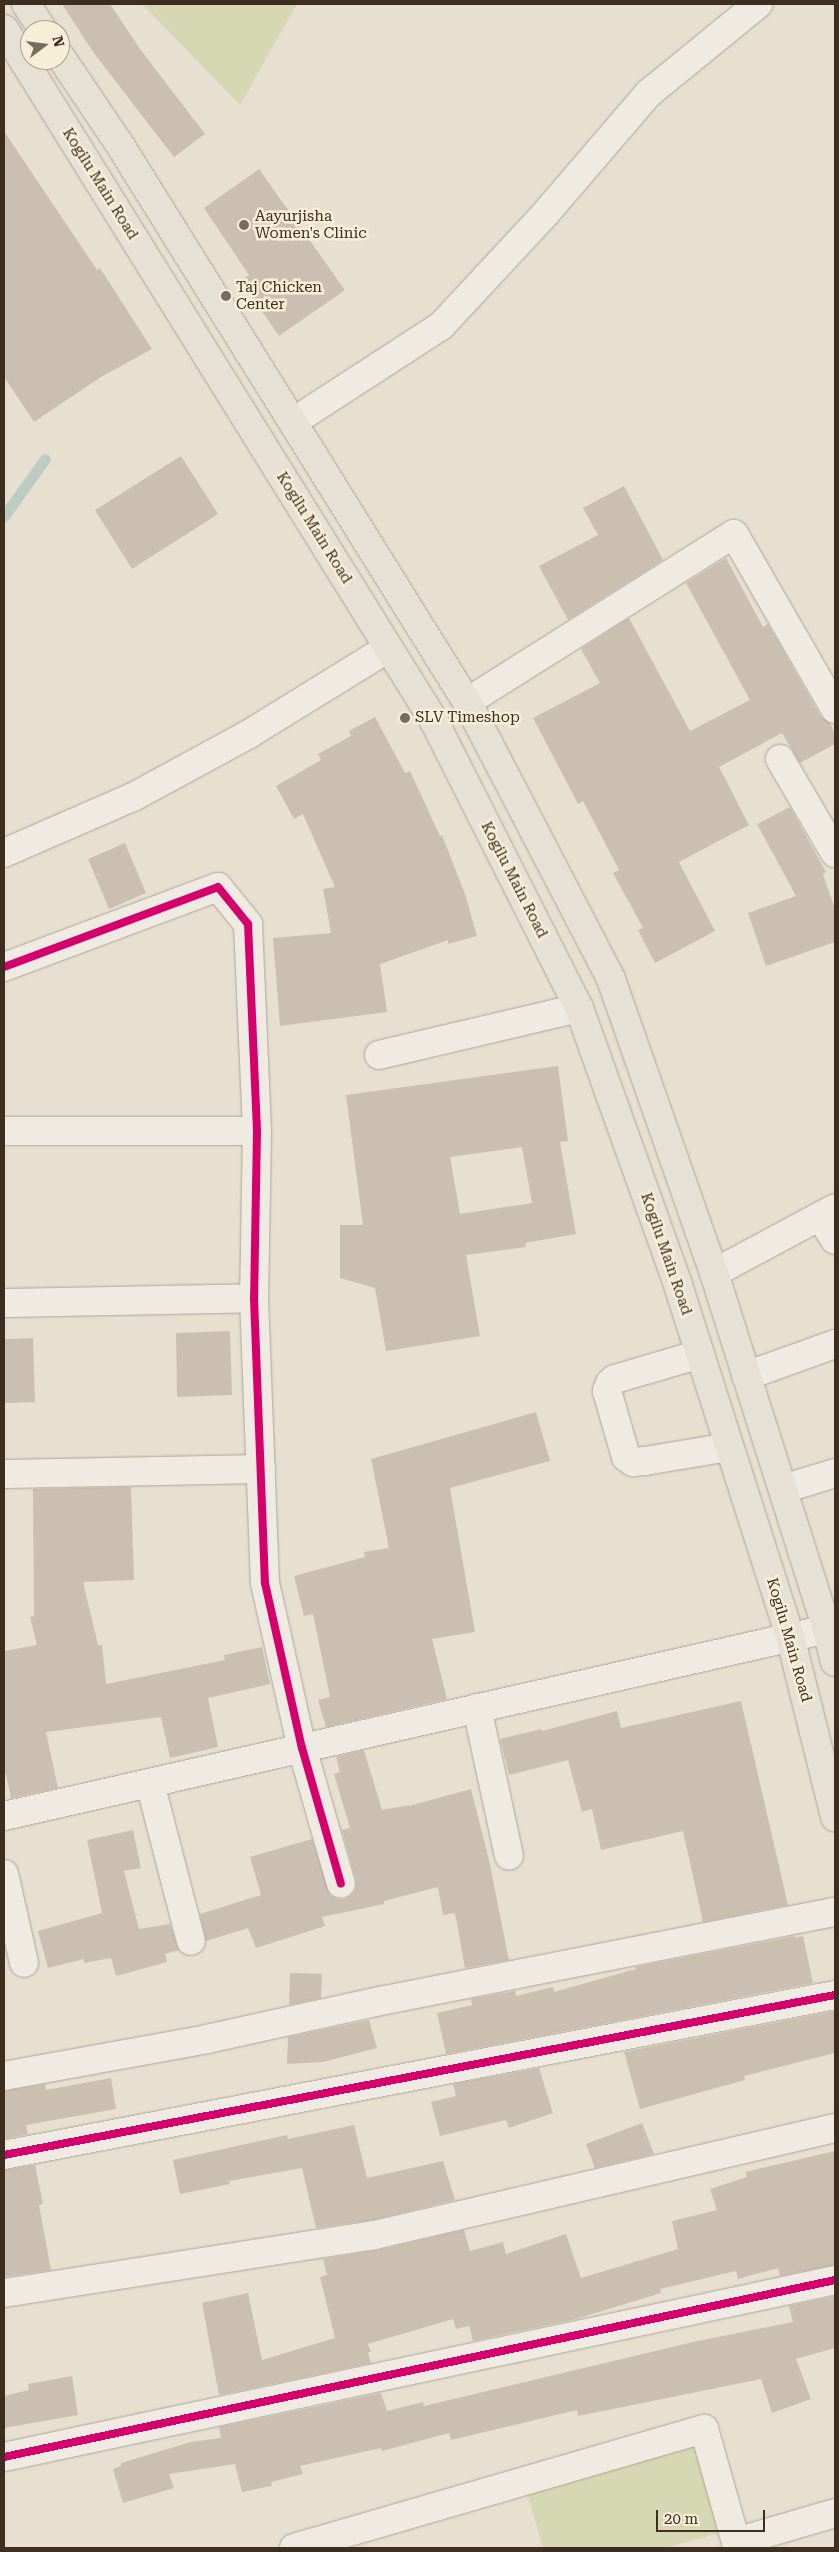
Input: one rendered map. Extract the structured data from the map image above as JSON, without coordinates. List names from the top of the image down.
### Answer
{
  "streets": {
    "main road": ["Kogilu Main Road"]
  },
  "places": ["Aayurjisha Women's Clinic", "Taj Chicken Center", "SLV Timeshop"],
  "scale_bar": "20 m",
  "north": "right"
}
